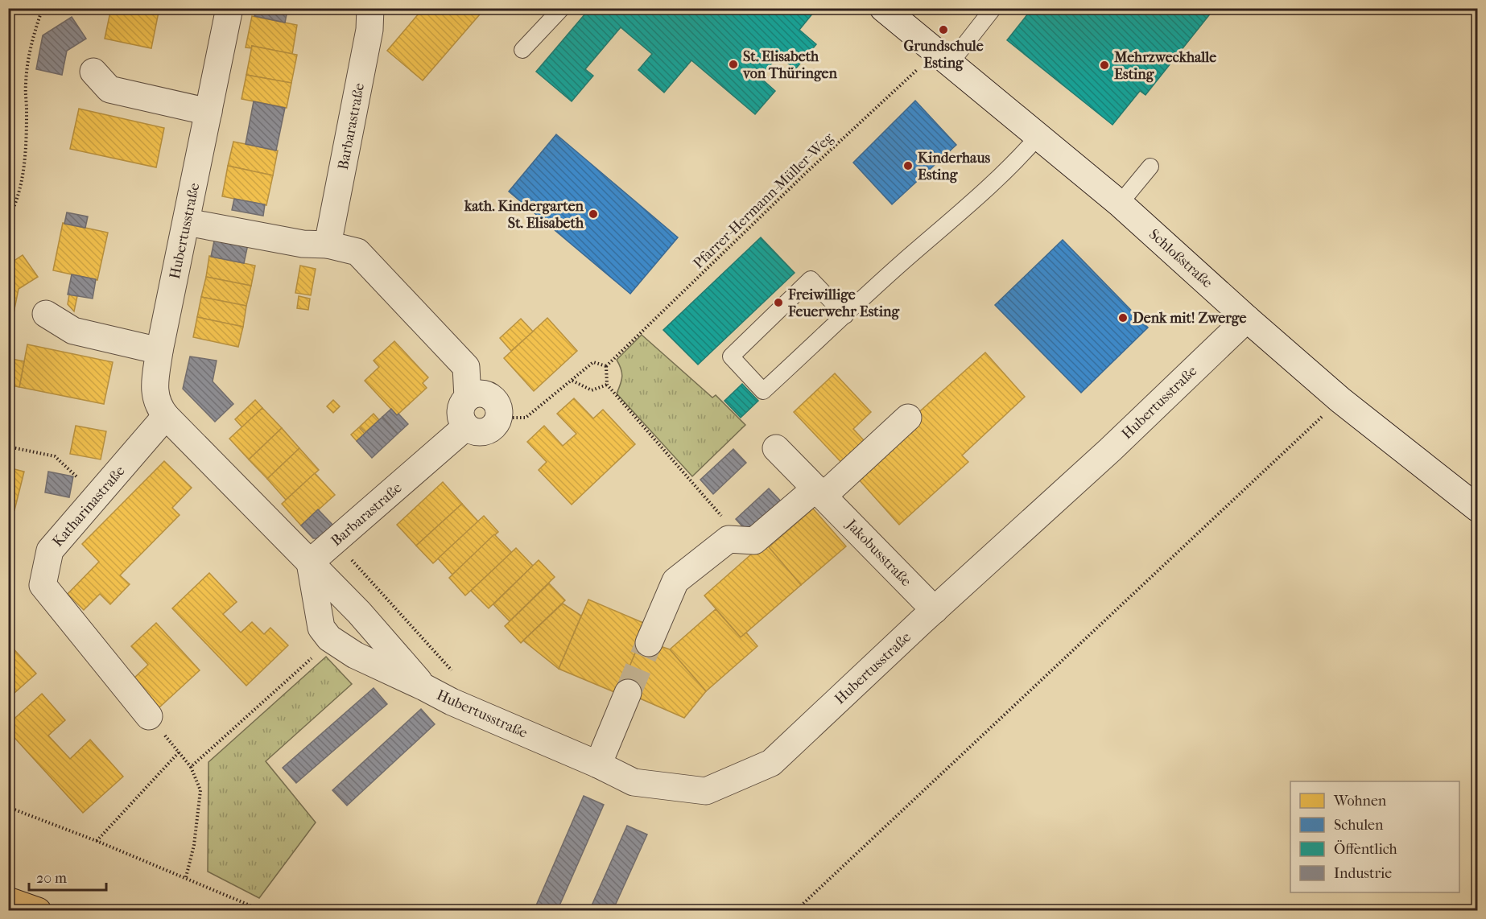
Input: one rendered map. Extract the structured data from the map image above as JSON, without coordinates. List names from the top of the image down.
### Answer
{
  "streets": {
    "street": [
      "Barbarastraße",
      "Hubertusstraße",
      "Schloßstraße",
      "Katharinastraße",
      "Jakobusstraße"
    ],
    "path": ["Pfarrer-Hermann-Müller-Weg"]
  },
  "crossings": [
    ["Barbarastraße", "Hubertusstraße"],
    ["Pfarrer-Hermann-Müller-Weg", "Schloßstraße"],
    ["Hubertusstraße", "Schloßstraße"],
    ["Hubertusstraße", "Katharinastraße"],
    ["Hubertusstraße", "Jakobusstraße"]
  ],
  "places": [
    "Grundschule Esting",
    "St. Elisabeth von Thüringen",
    "Mehrzweckhalle Esting",
    "Kinderhaus Esting",
    "kath. Kindergarten St. Elisabeth",
    "Freiwillige Feuerwehr Esting",
    "Denk mit! Zwerge"
  ],
  "legend": [
    "Wohnen",
    "Schulen",
    "Öffentlich",
    "Industrie"
  ],
  "scale_bar": "20 m"
}
